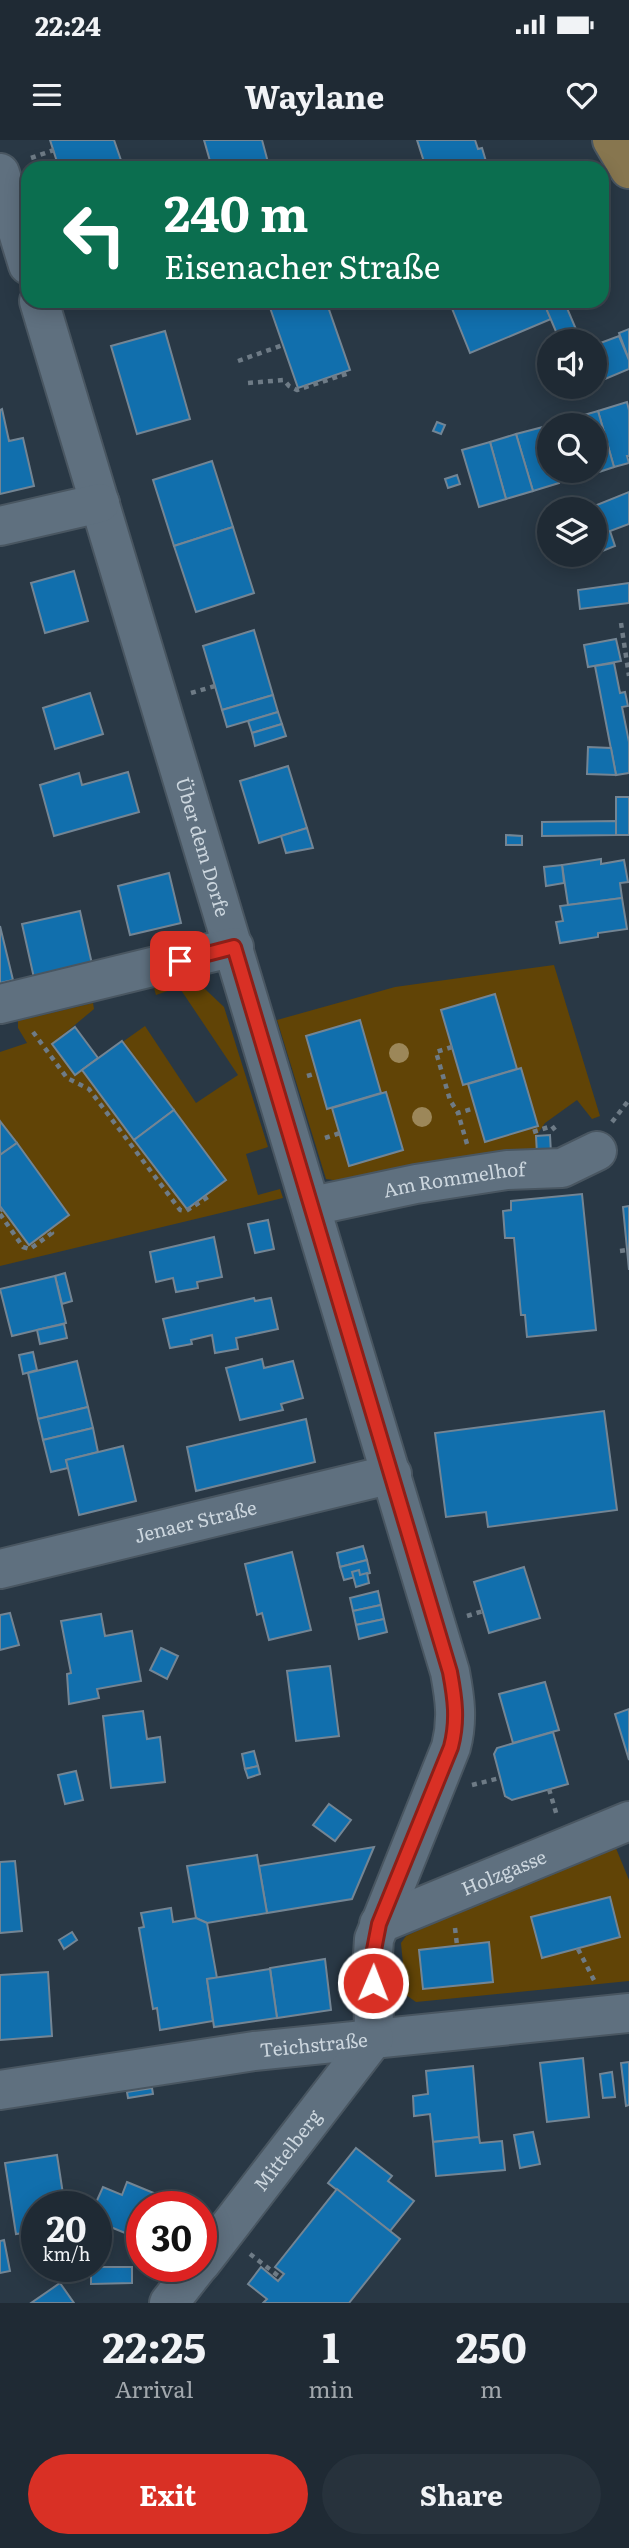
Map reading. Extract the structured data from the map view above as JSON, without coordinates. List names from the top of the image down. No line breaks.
{"streets":{"street":["Über dem Dorfe","Am Rommelhof","Jenaer Straße","Holzgasse","Teichstraße","Mittelberg"]},"crossings":[["Über dem Dorfe","Am Rommelhof"],["Über dem Dorfe","Jenaer Straße"],["Über dem Dorfe","Holzgasse"],["Über dem Dorfe","Teichstraße"],["Über dem Dorfe","Mittelberg"],["Teichstraße","Mittelberg"]],"page":{"status":"22:24","header":"Waylane","turn":["240 m","Eisenacher Straße"],"speed":"20 km/h","limit":"30","eta":["22:25","Arrival","1","min","250","m"],"buttons":["Exit","Share"]}}
